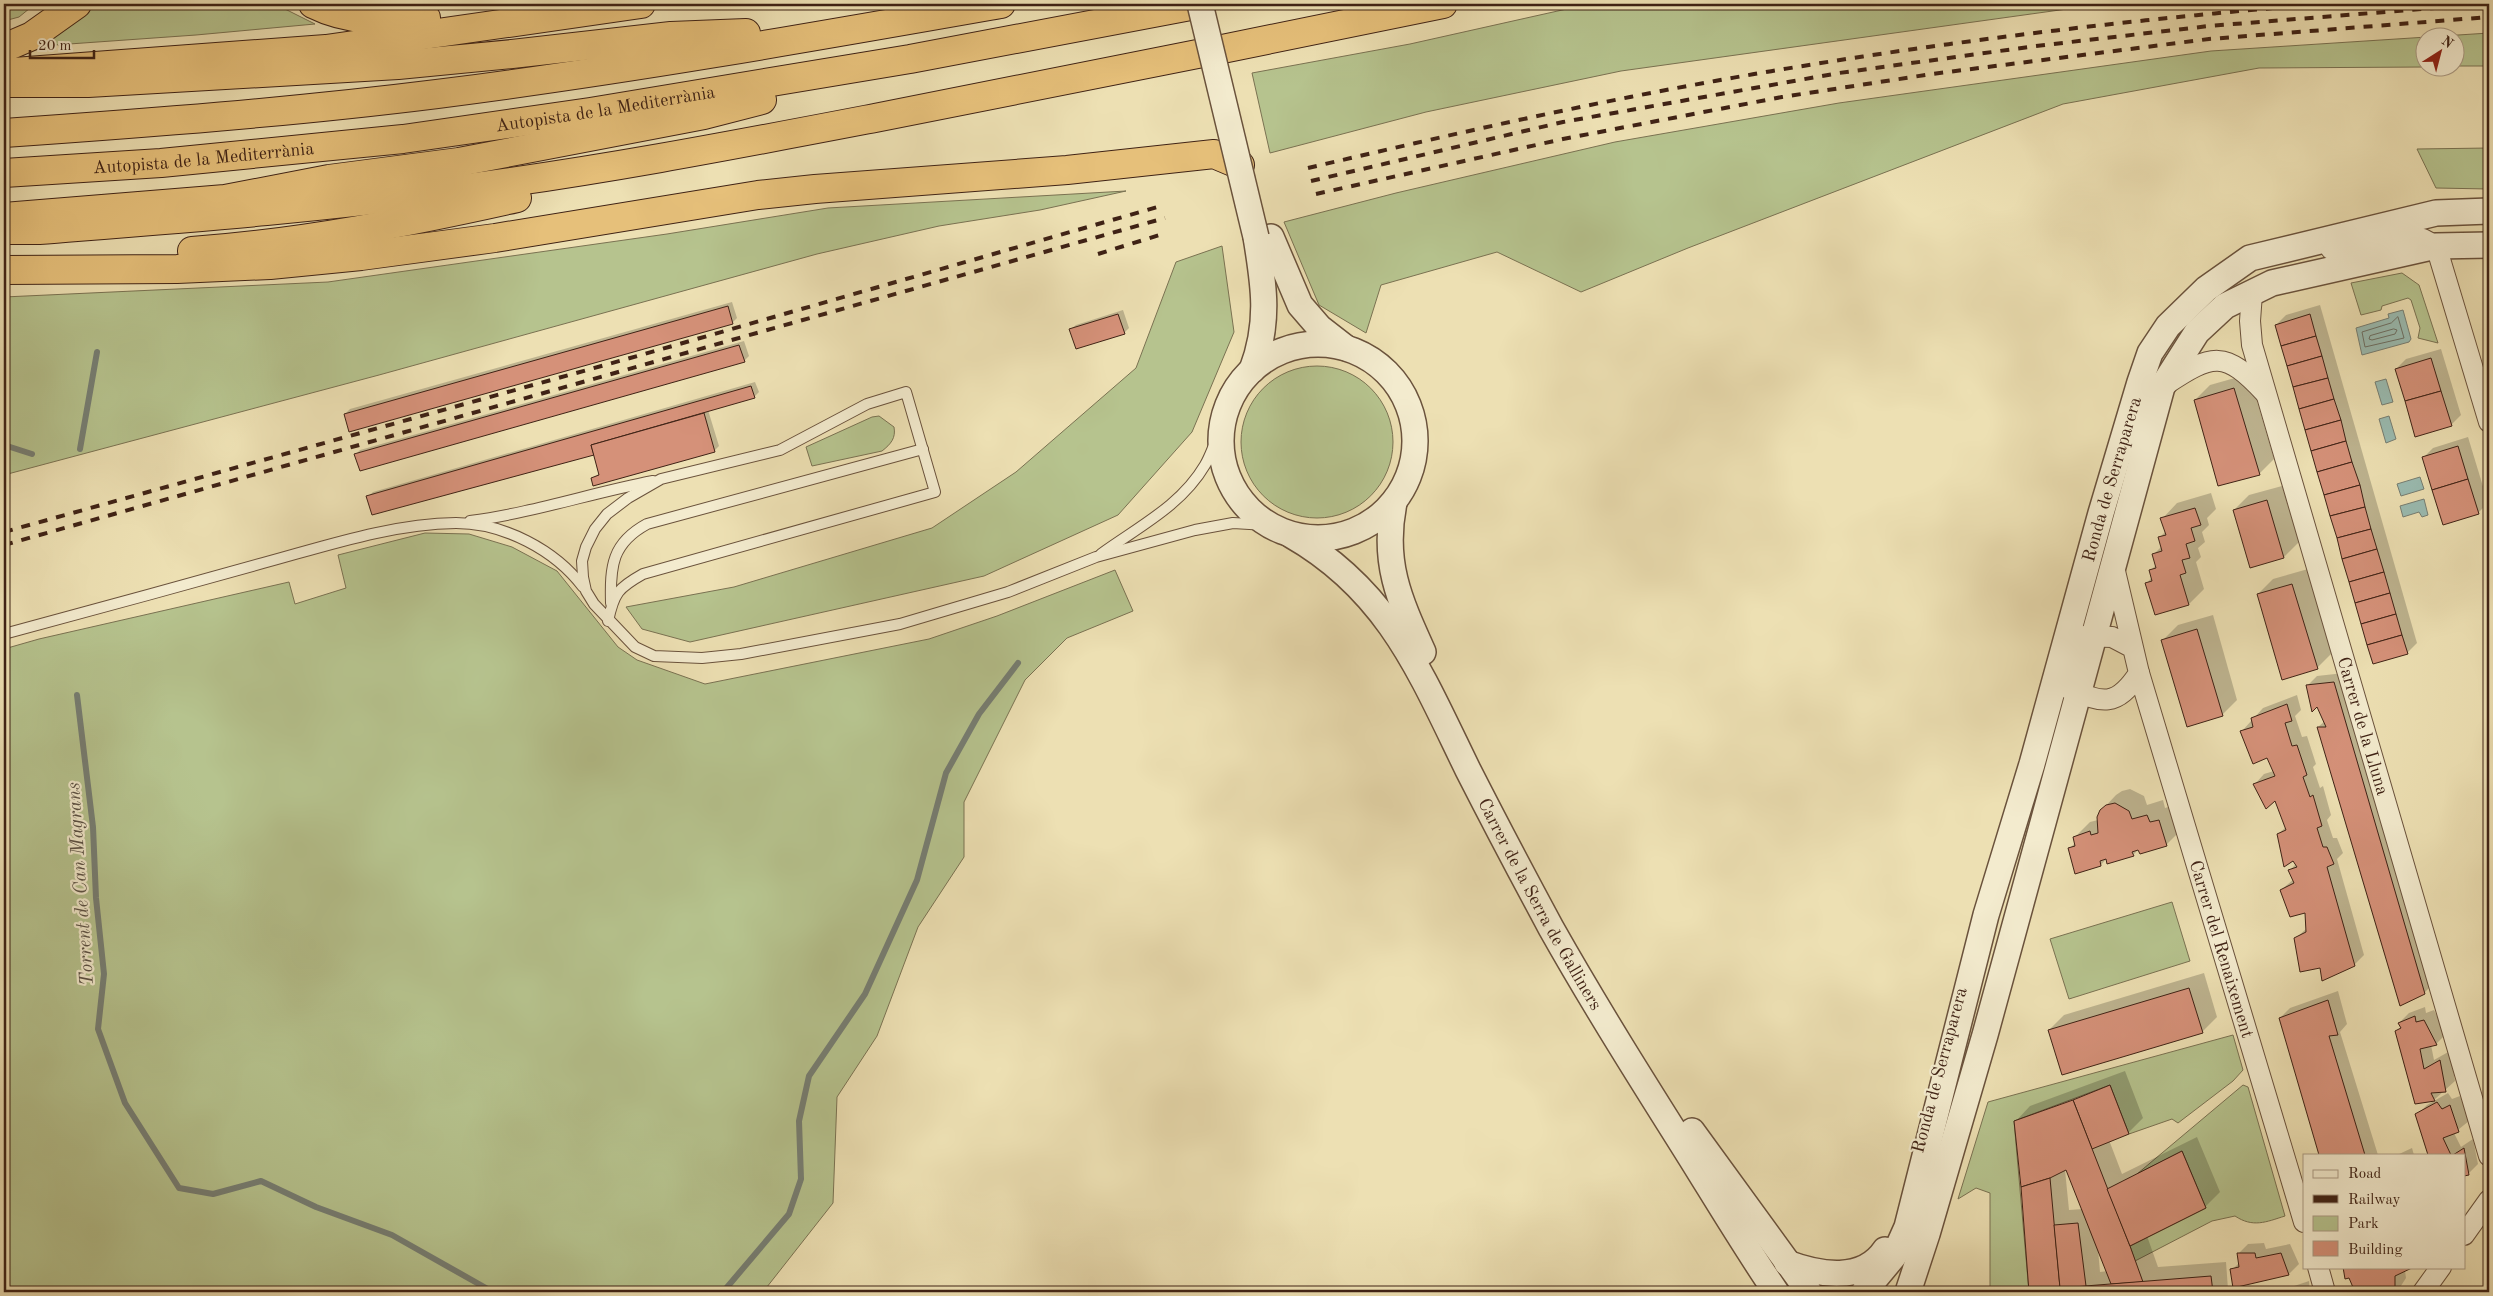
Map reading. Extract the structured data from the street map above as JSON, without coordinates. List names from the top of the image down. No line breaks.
{"streets":{"highway":["Autopista de la Mediterrània"],"street":["Ronda de Serraparera","Carrer de la Lluna","Carrer de la Serra de Galliners","Carrer del Renaixement"]},"crossings":[["Ronda de Serraparera","Carrer de la Lluna"],["Ronda de Serraparera","Carrer de la Serra de Galliners"],["Ronda de Serraparera","Carrer del Renaixement"]],"water":["Torrent de Can Magrans"],"legend":["Road","Railway","Park","Building"],"scale_bar":"20 m","north":"top right"}
